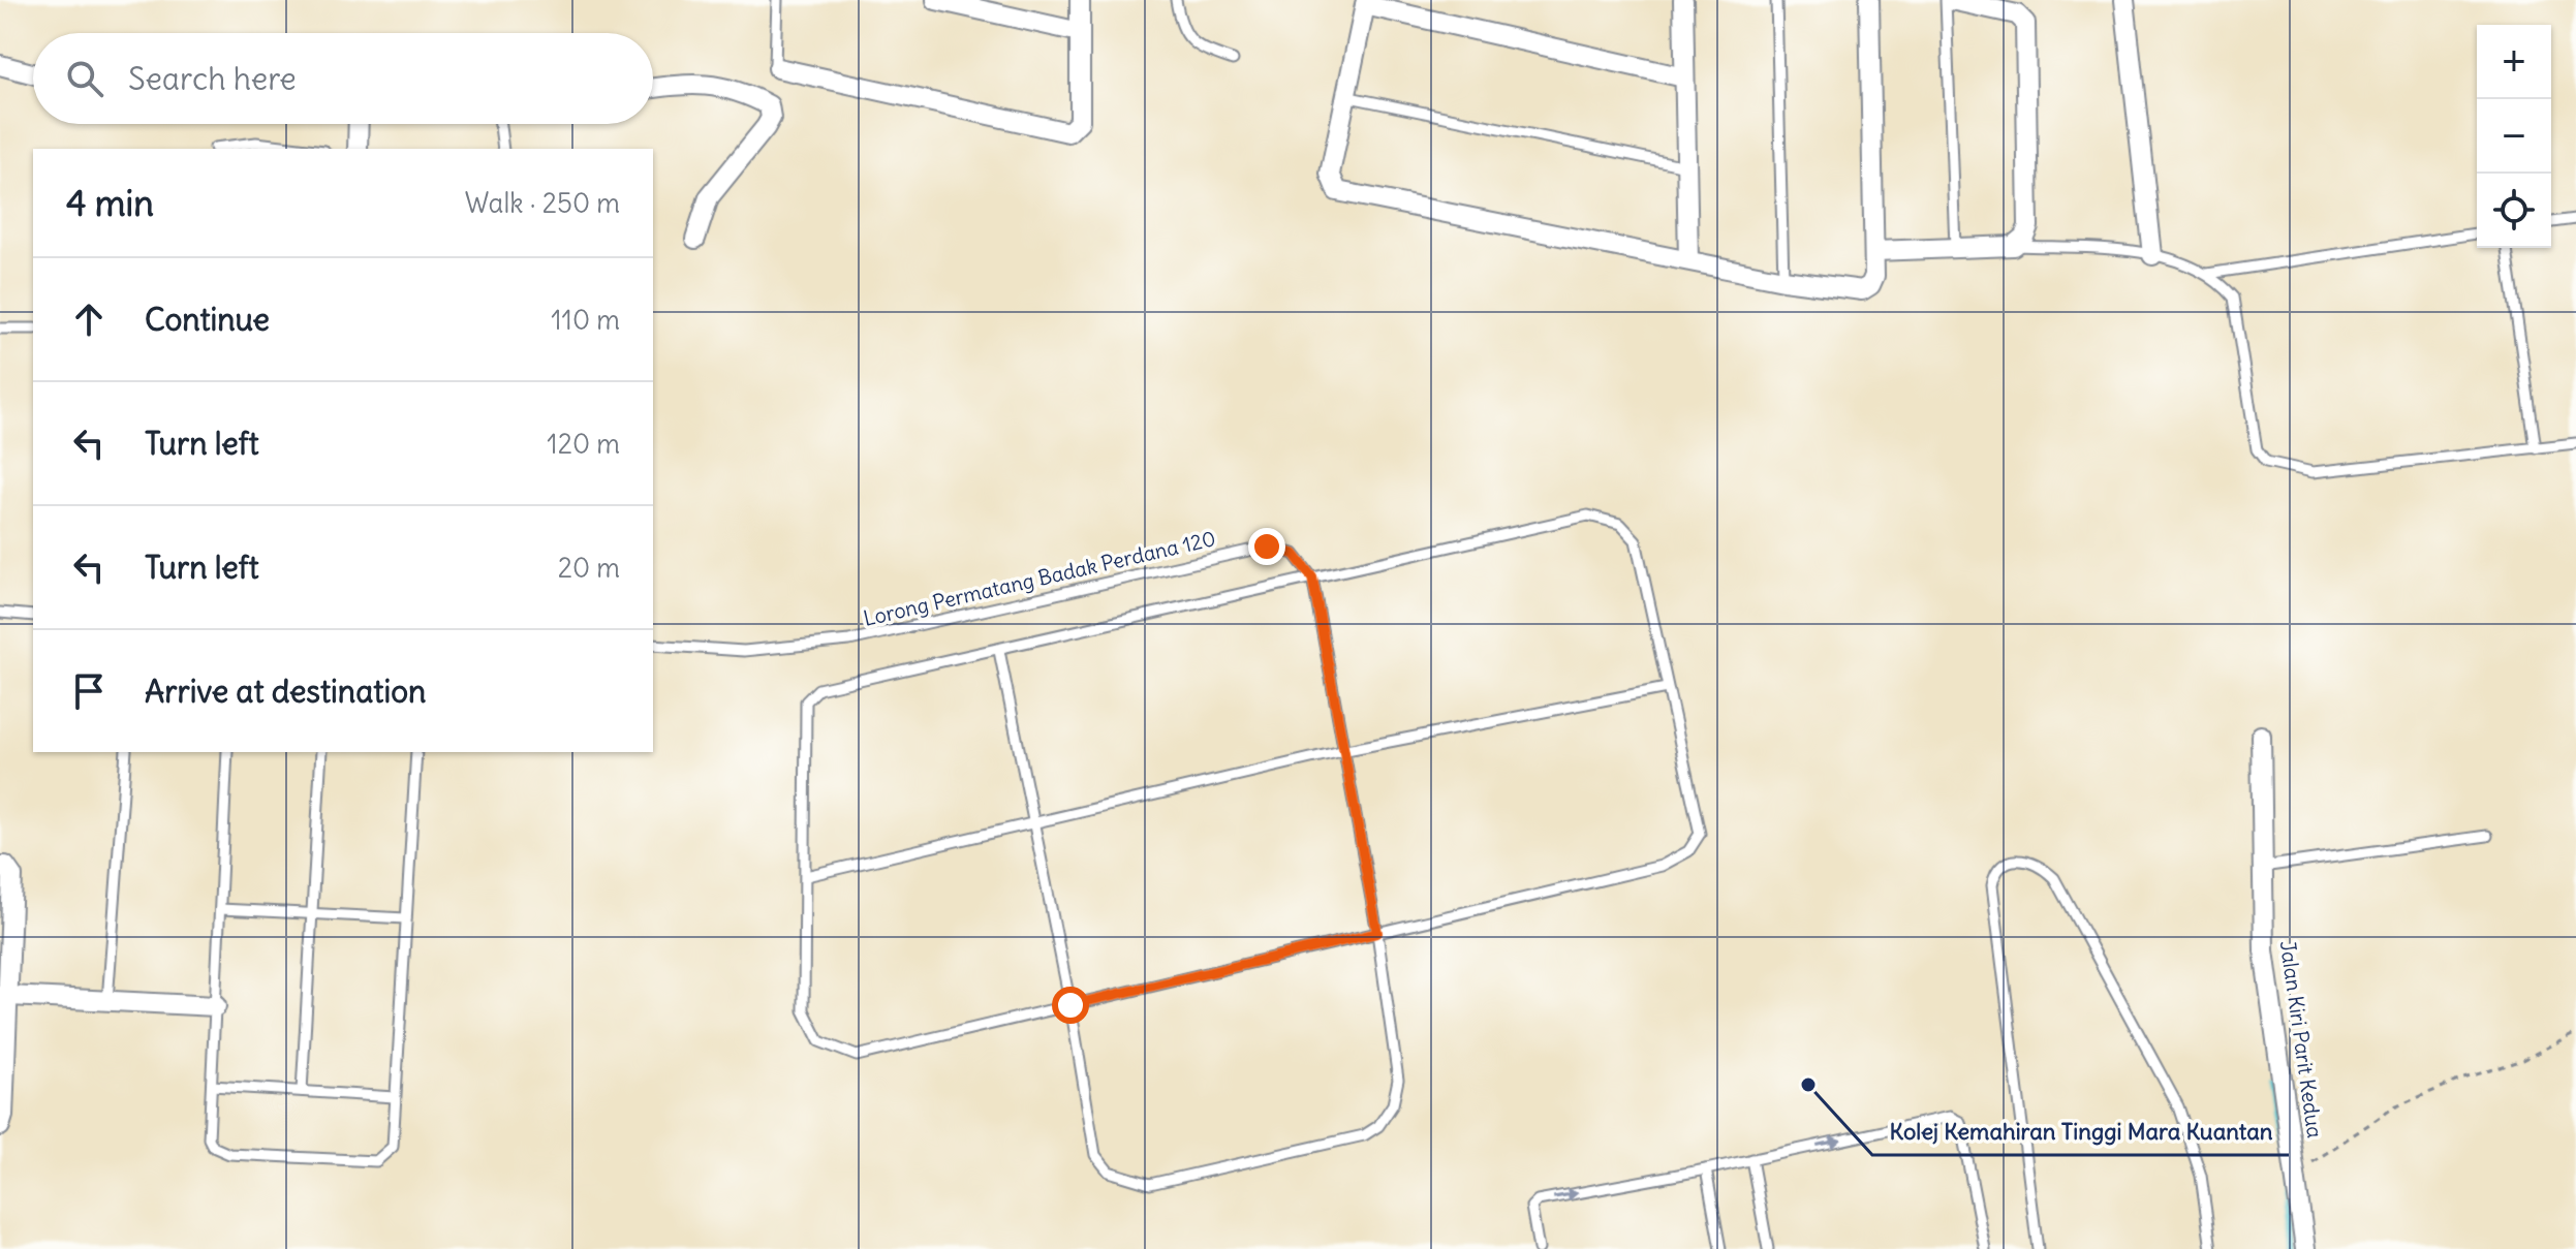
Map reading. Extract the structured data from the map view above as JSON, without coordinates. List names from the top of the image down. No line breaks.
{"streets":{"street":["Jalan Kiri Parit Kedua"],"lane":["Lorong Permatang Badak Perdana 120"]},"places":["Kolej Kemahiran Tinggi Mara Kuantan"],"page":{"map_buttons":["+","−"],"search":"Search here","heading":["4 min","Walk · 250 m"],"list":[["Continue","110 m"],["Turn left","120 m"],["Turn left","20 m"],"Arrive at destination"]}}
